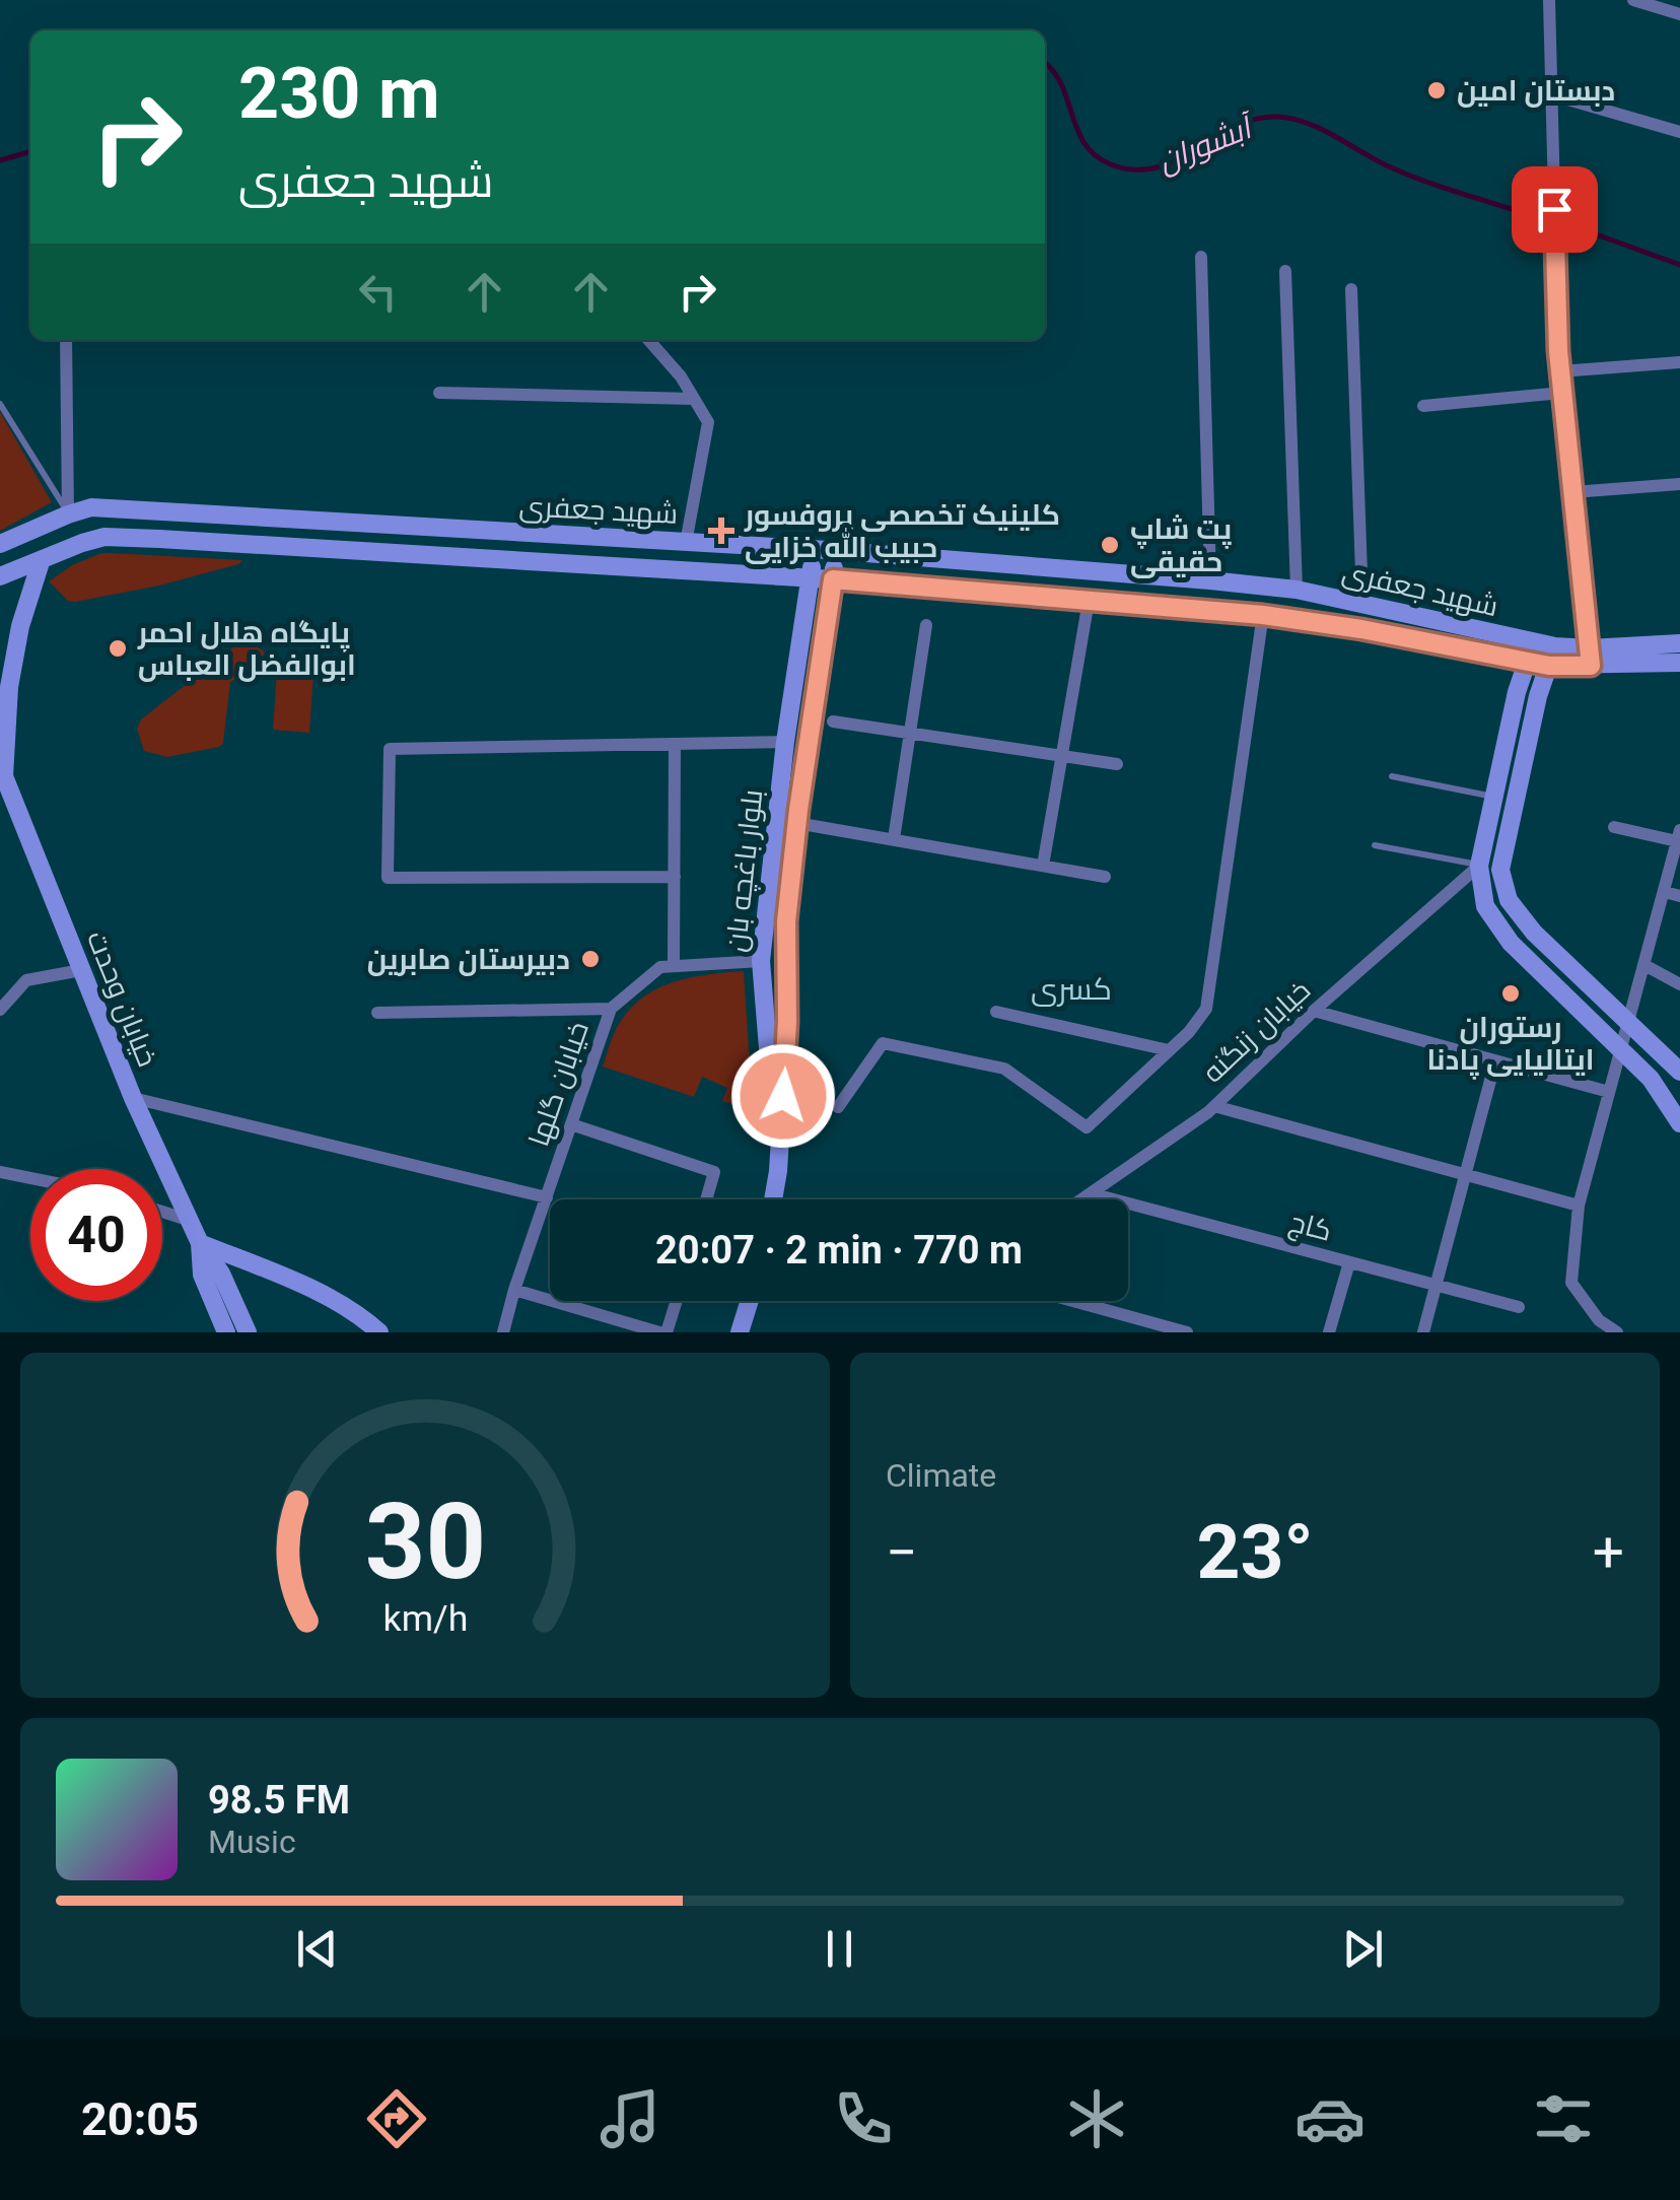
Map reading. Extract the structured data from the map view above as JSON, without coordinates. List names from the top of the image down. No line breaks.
{"streets":{"main road":["شهید جعفری","بلوار باغچه بان","خیابان وحدت"],"street":["خیابان زنگنه","خیابان گلها","کاج"]},"crossings":[["شهید جعفری","بلوار باغچه بان"],["بلوار باغچه بان","خیابان گلها"],["خیابان زنگنه","کاج"]],"districts":["کسری"],"water":["آبشوران"],"places":{"other":["دبستان امین","پت شاپ حقیقی","پایگاه هلال احمر ابوالفضل العباس","دبیرستان صابرین","رستوران ایتالیایی پادنا"],"health":["کلینیک تخصصی پروفسور حبیب الله خزایی"]},"page":{"turn":["230 m","شهید جعفری"],"limit":"40","trip":"20:07 · 2 min · 770 m","tile":"Climate","heat":["−","23°","+"],"song":["98.5 FM","Music"],"tabs":"20:05","gauge":["30","km/h"]}}
